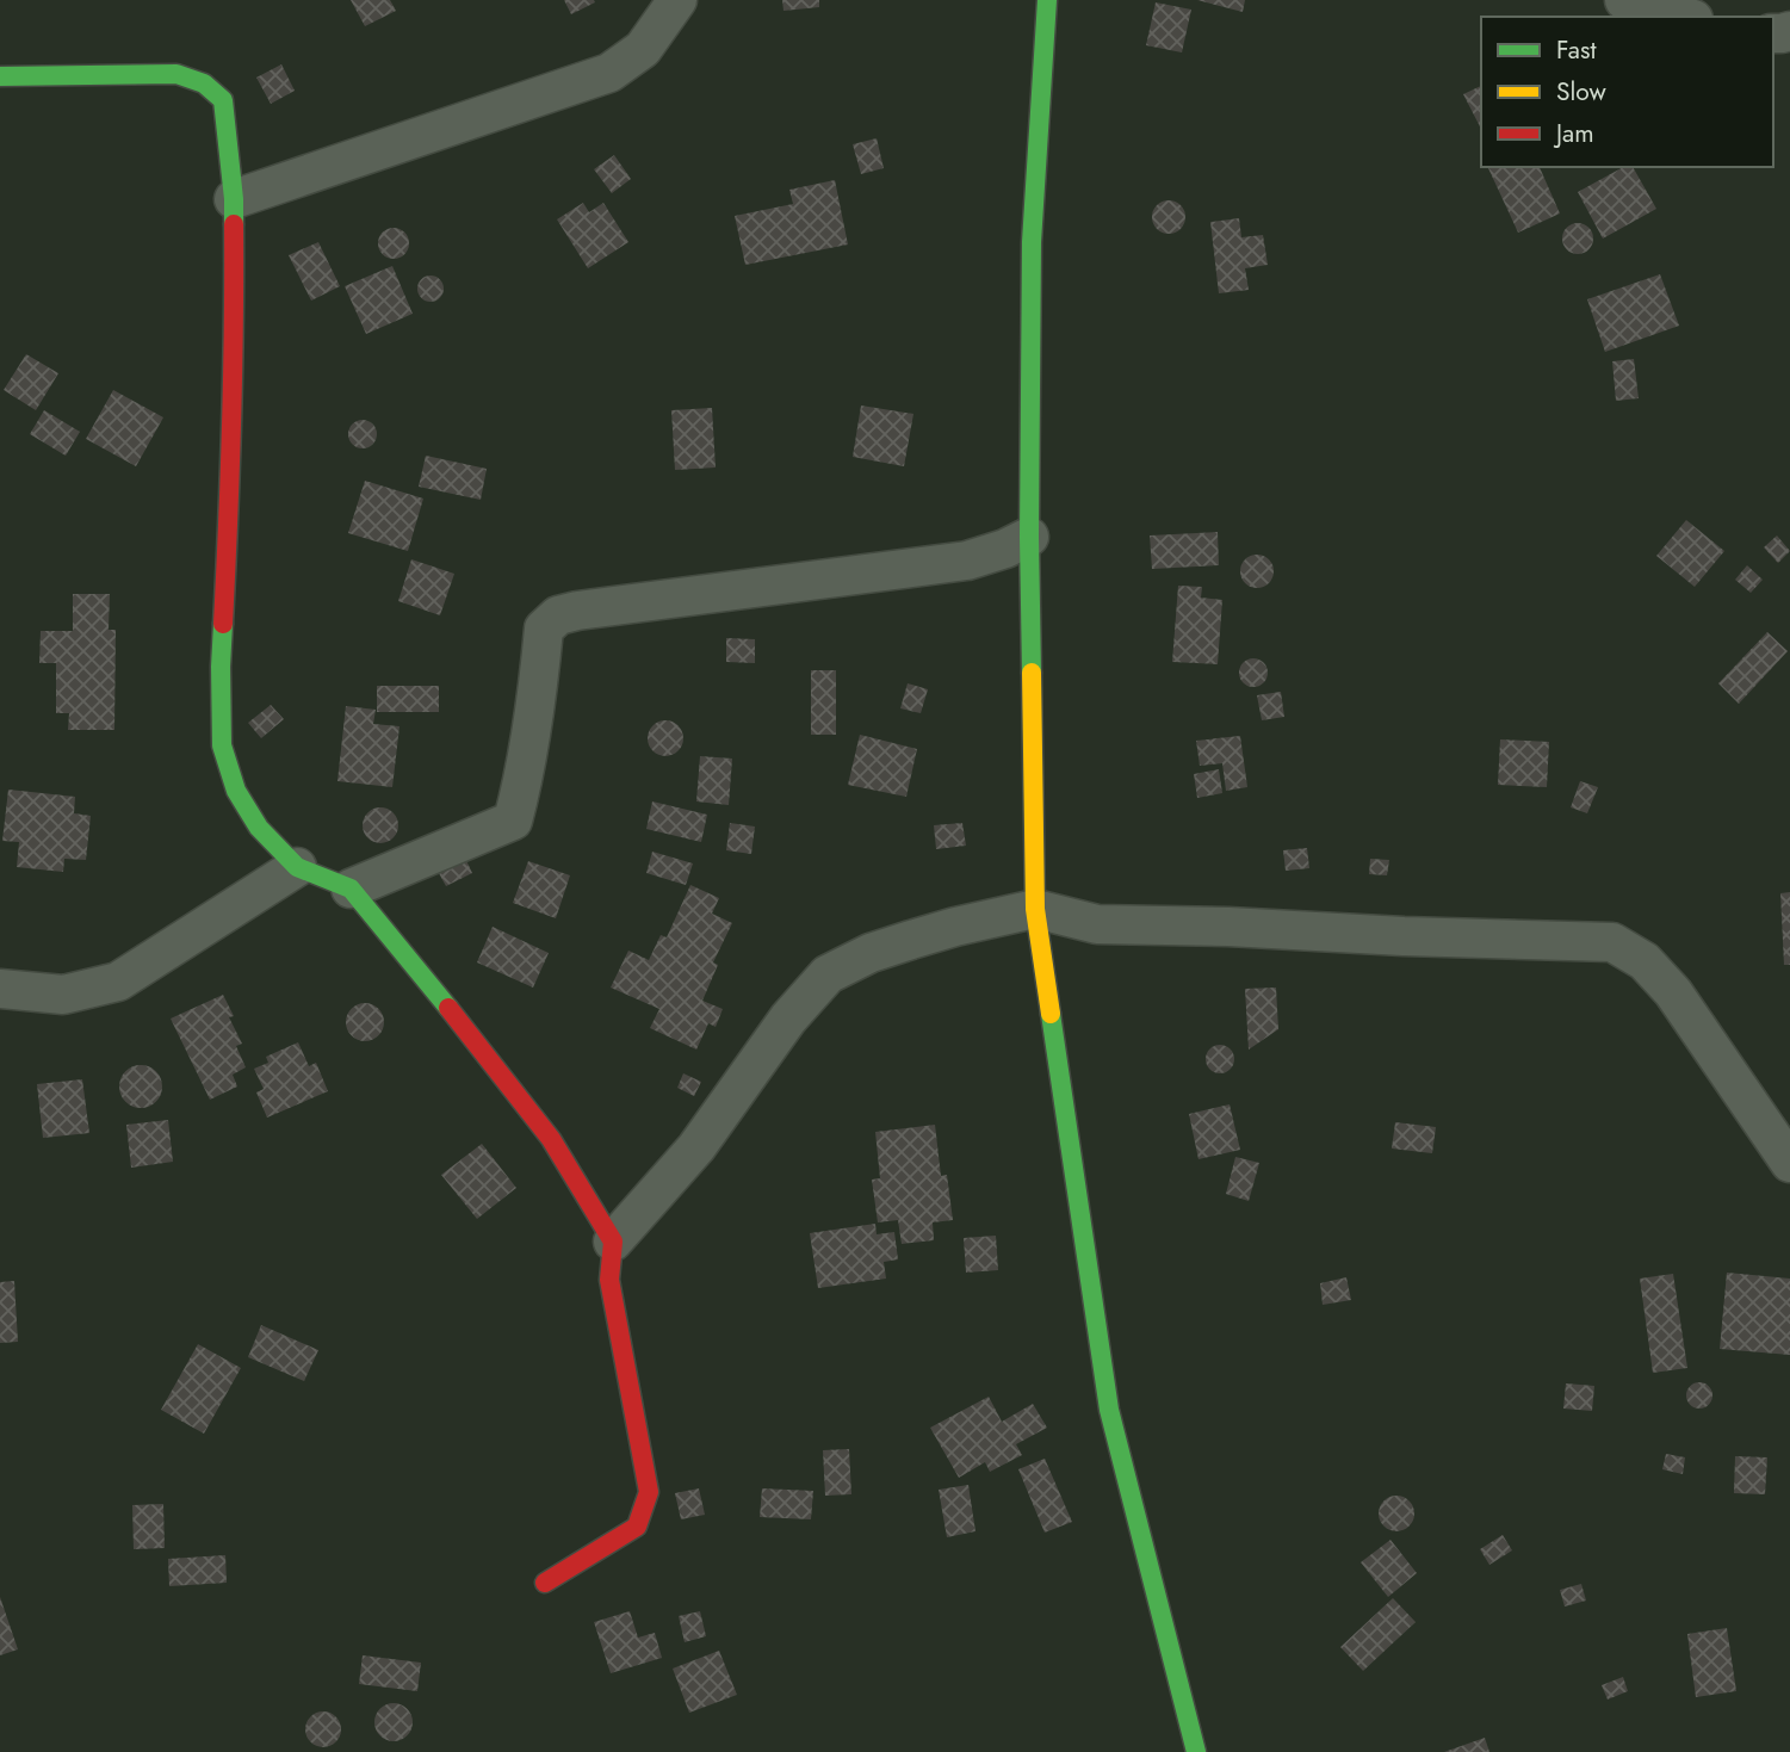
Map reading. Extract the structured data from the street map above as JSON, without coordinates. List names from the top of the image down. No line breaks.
{"legend":["Fast","Slow","Jam"]}
